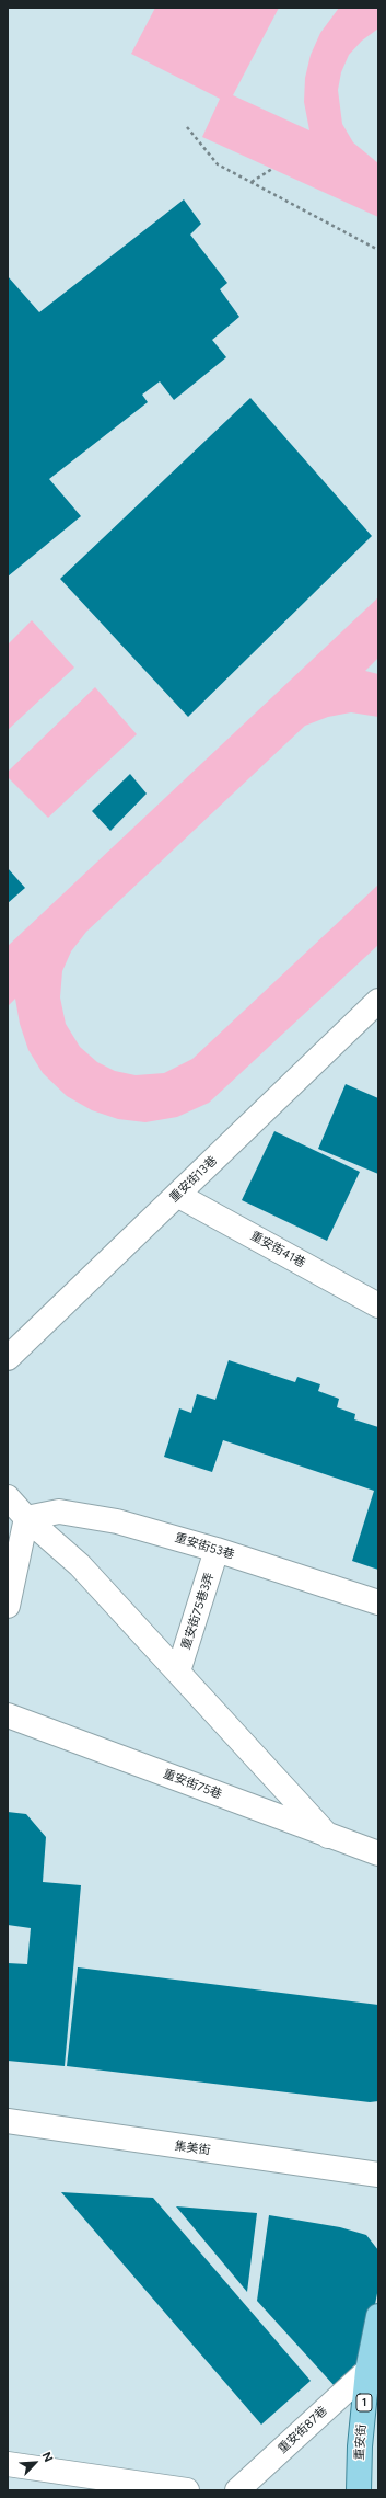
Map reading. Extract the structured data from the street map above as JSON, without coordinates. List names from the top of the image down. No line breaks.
{"streets":{"main road":["1","重安街"],"street":["重安街13巷","重安街41巷","重安街53巷","重安街75巷3弄","重安街75巷","集美街","重安街87巷"]},"crossings":[["重安街13巷","重安街41巷"],["重安街53巷","重安街75巷3弄"],["重安街87巷","重安街"]],"north":"top right"}
